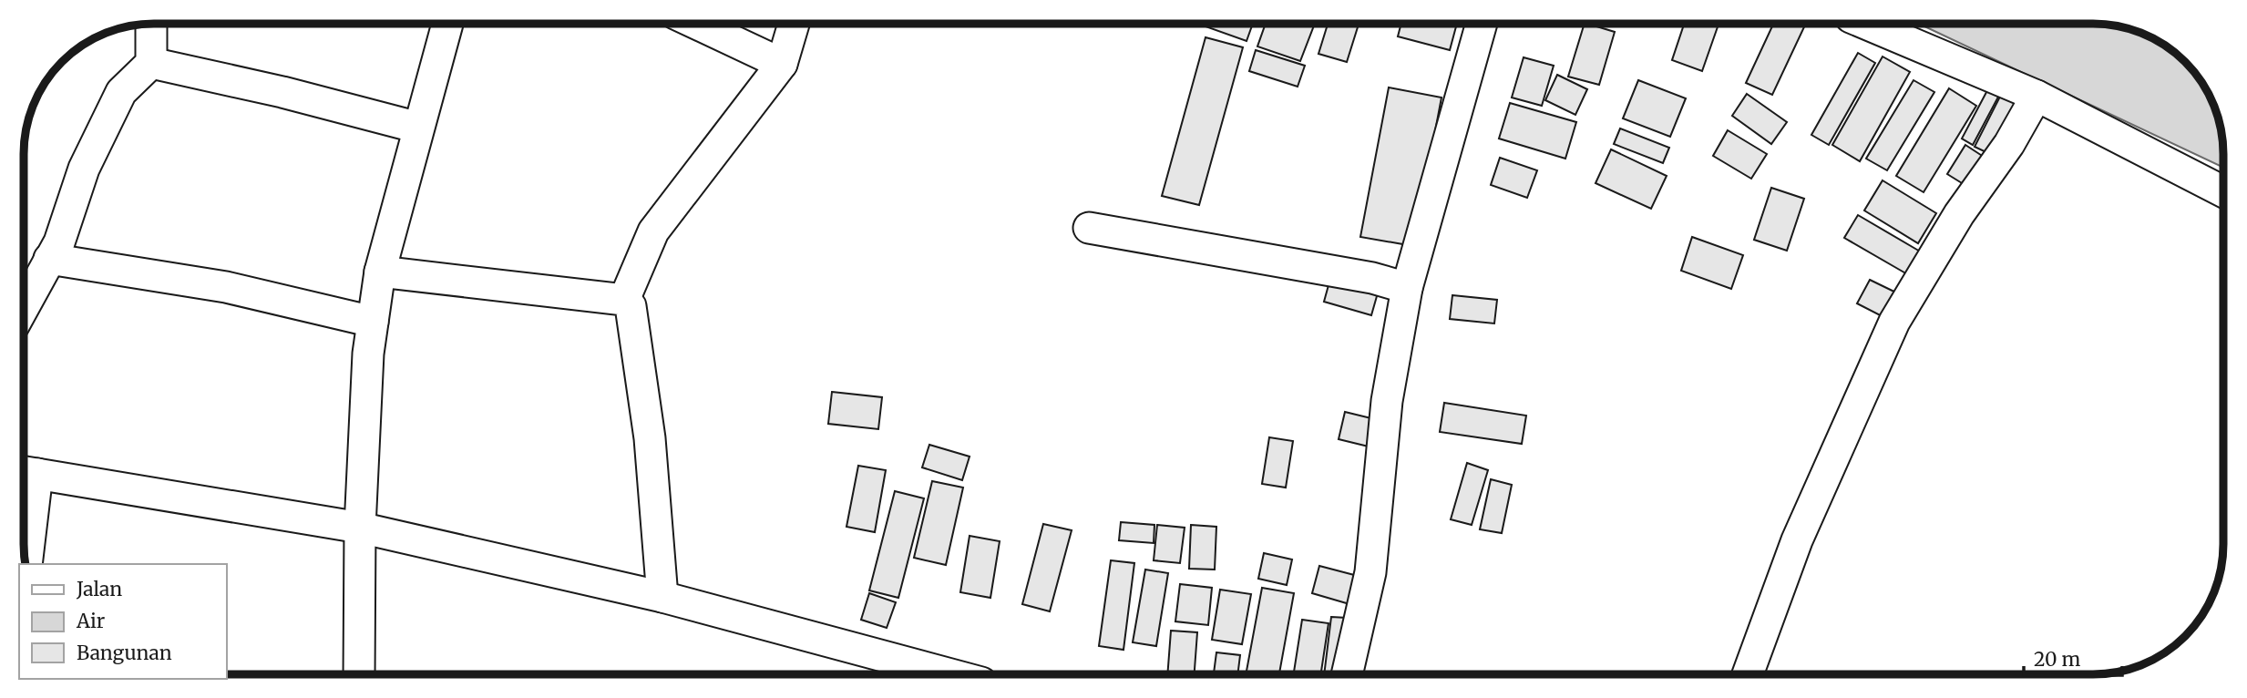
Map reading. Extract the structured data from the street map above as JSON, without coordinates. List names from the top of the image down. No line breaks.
{"legend":["Jalan","Air","Bangunan"],"scale_bar":"20 m"}
